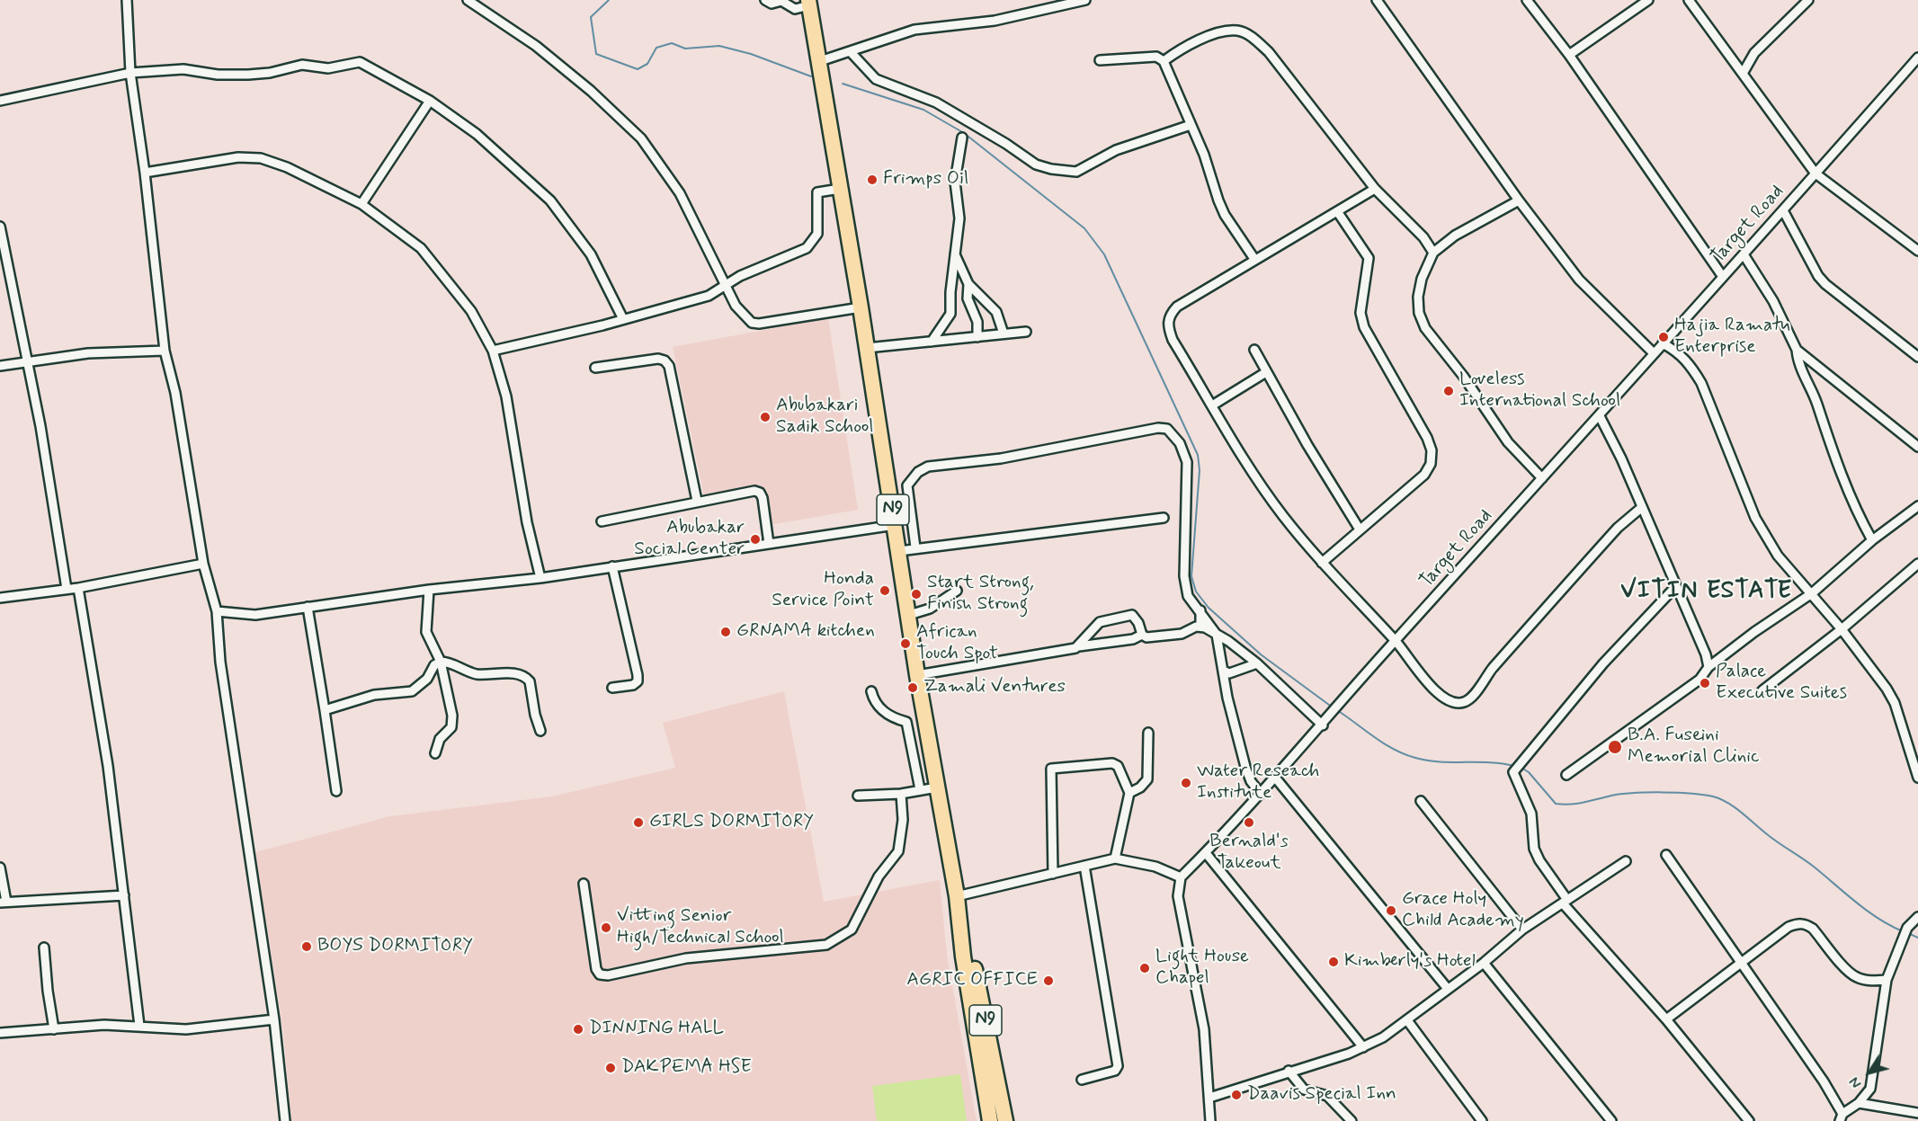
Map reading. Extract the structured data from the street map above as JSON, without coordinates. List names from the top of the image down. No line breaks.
{"streets":{"highway":["N9"],"street":["Target Road"]},"districts":["VITIN ESTATE"],"places":["Frimps Oil","Hajia Ramatu Enterprise","Loveless International School","Abubakari Sadik School","Abubakar Social Center","Honda Service Point","Start Strong, Finish Strong","GRNAMA kitchen","African Touch Spot","Palace Executive Suites","Zamali Ventures","B.A. Fuseini Memorial Clinic","Water Reseach Institute","GIRLS DORMITORY","Bernald's Takeout","Grace Holy Child Academy","Vitting Senior High/Technical School","BOYS DORMITORY","Kimberly's Hotel","Light House Chapel","AGRIC OFFICE","DINNING HALL","DAKPEMA HSE","Daavis Special Inn"],"north":"bottom left"}
